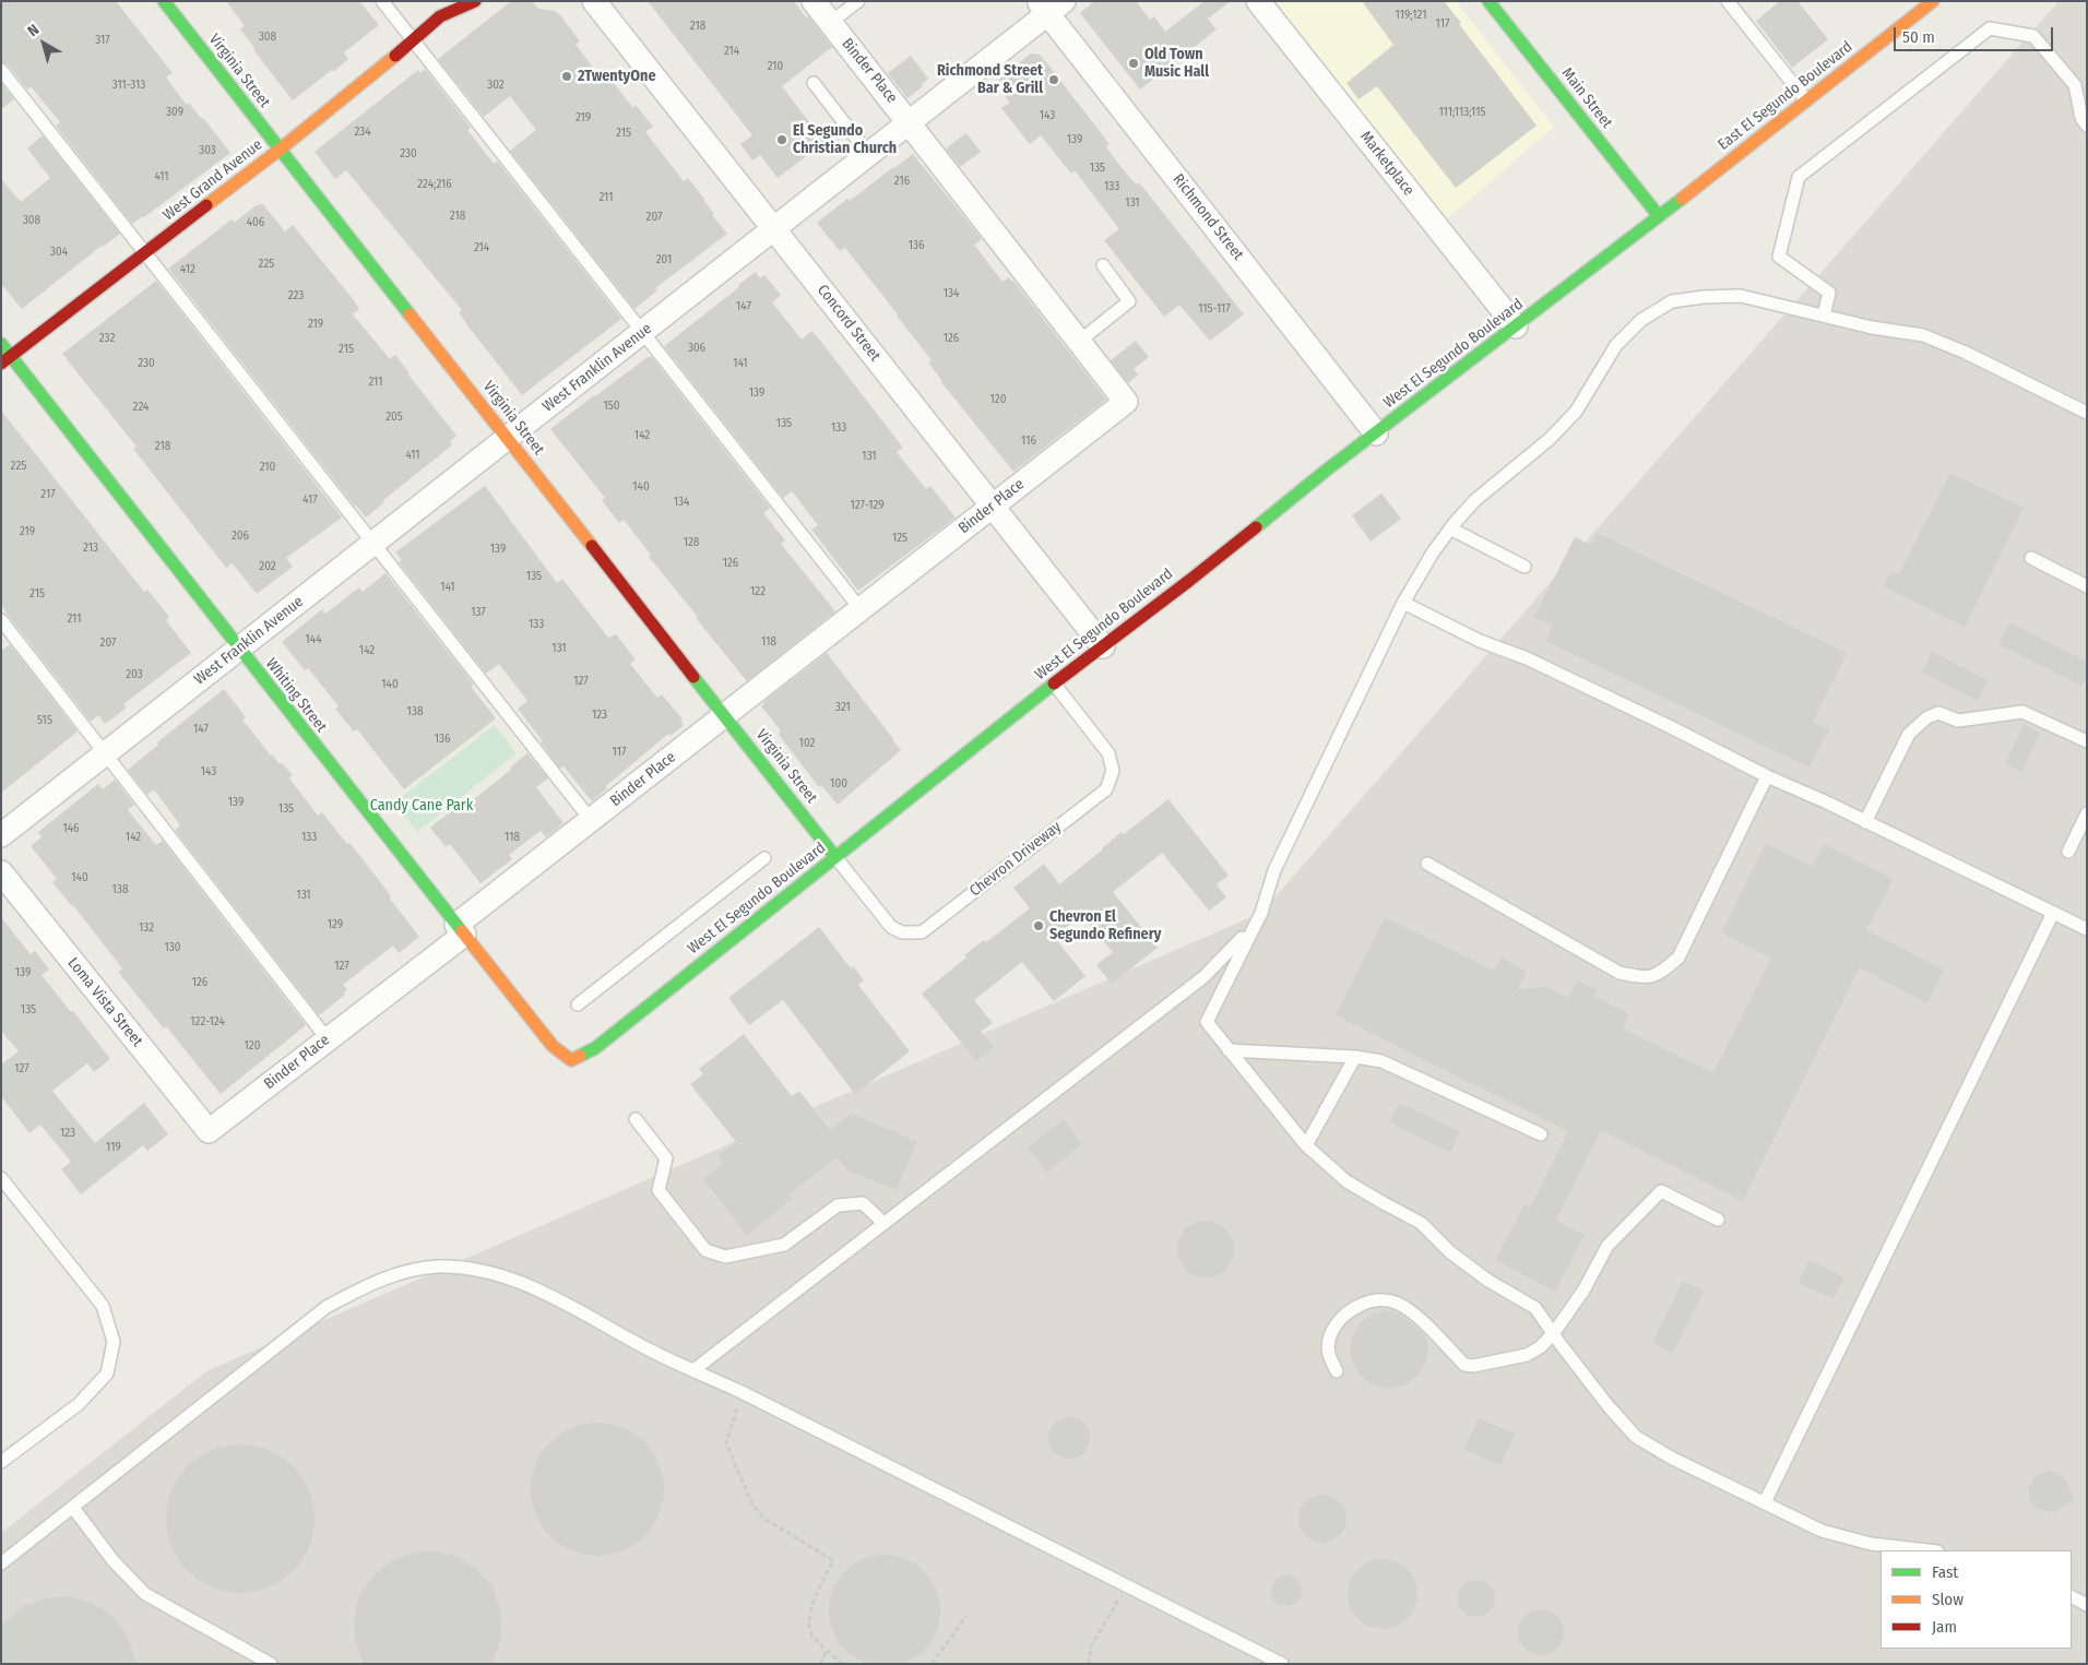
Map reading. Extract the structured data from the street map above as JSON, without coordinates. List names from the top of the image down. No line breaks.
{"streets":{"street":["Virginia Street","Binder Place","East El Segundo Boulevard","Main Street","Marketplace","West Grand Avenue","Richmond Street","Concord Street","West El Segundo Boulevard","West Franklin Avenue","Whiting Street","Loma Vista Street"],"lane":["Chevron Driveway"]},"crossings":[["Virginia Street","Binder Place"],["Virginia Street","West Grand Avenue"],["Virginia Street","West El Segundo Boulevard"],["Virginia Street","West Franklin Avenue"],["Virginia Street","Chevron Driveway"],["Binder Place","Concord Street"],["Binder Place","West Franklin Avenue"],["Binder Place","Whiting Street"],["Binder Place","Loma Vista Street"],["East El Segundo Boulevard","Main Street"],["East El Segundo Boulevard","West El Segundo Boulevard"],["Main Street","West El Segundo Boulevard"],["Marketplace","West El Segundo Boulevard"],["West Grand Avenue","Whiting Street"],["Richmond Street","West El Segundo Boulevard"],["Richmond Street","West Franklin Avenue"],["Concord Street","West El Segundo Boulevard"],["Concord Street","West Franklin Avenue"],["West El Segundo Boulevard","Whiting Street"],["West El Segundo Boulevard","Chevron Driveway"],["West Franklin Avenue","Whiting Street"]],"parks":["Candy Cane Park"],"places":["Old Town Music Hall","2TwentyOne","Richmond Street Bar & Grill","El Segundo Christian Church","Chevron El Segundo Refinery"],"house_numbers":["119;121","117","218","308","317","214","210","311-313","302","309","111;113;115","143","219","234","215","139","303","230","135","411","216","224;216","133","211","131","218","207","308","406","136","214","304","201","225","412","134","223","147","115-117","219","232","126","306","215","230","141","211","139","120","150","224","205","135","133","142","116","218","411","131","225","210","140","217","417","134","127-129","219","206","125","128","213","139","126","202","135","141","122","215","137","211","133","144","118","207","131","142","203","127","140","321","138","123","515","147","136","102","117","143","100","139","135","146","142","133","118","140","138","131","129","132","130","127","139","126","135","122-124","120","127","123","119"],"legend":["Fast","Slow","Jam"],"scale_bar":"50 m","north":"top left"}
